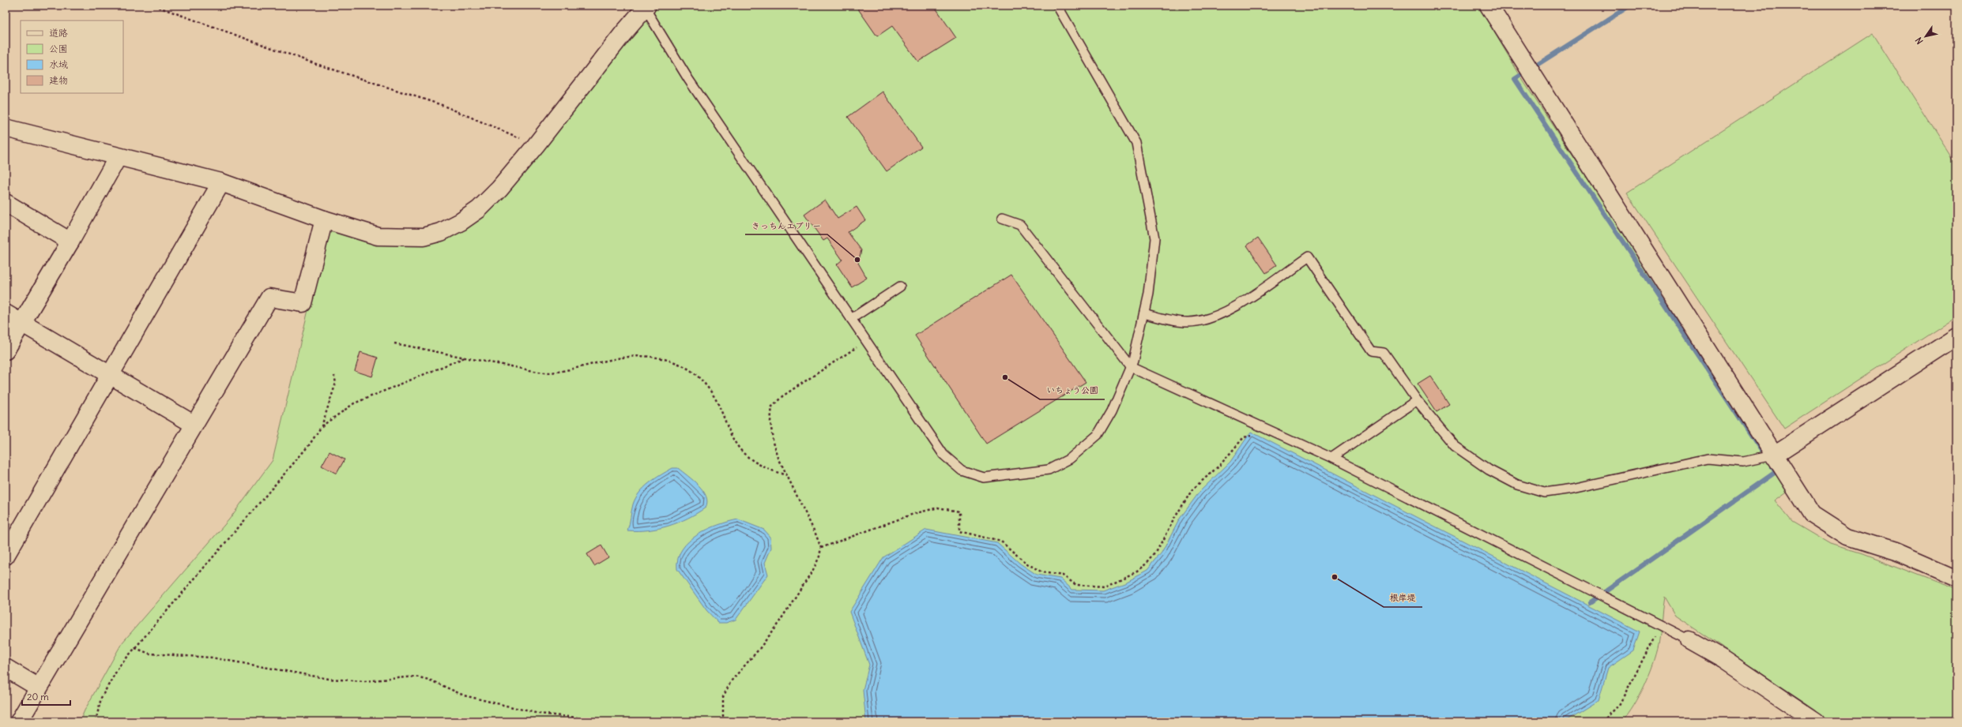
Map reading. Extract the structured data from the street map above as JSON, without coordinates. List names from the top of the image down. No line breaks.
{"places":["きっちんエブリー","いちょう公園","根岸堤"],"legend":["道路","公園","水域","建物"],"scale_bar":"20 m","north":"bottom left"}
